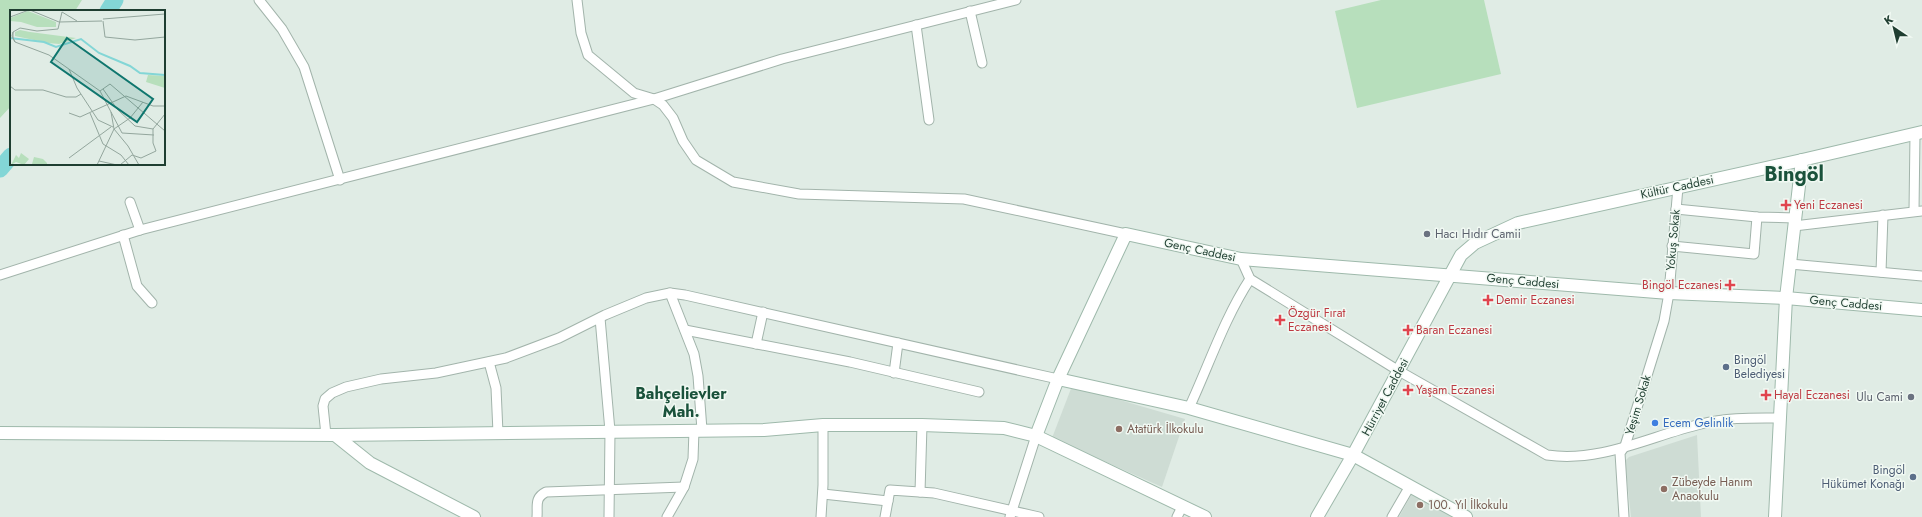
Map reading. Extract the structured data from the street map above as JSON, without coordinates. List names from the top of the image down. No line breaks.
{"streets":{"street":["Kültür Caddesi","Yokuş Sokak","Genç Caddesi","Hürriyet Caddesi","Yeşim Sokak"]},"crossings":[["Kültür Caddesi","Yokuş Sokak"],["Kültür Caddesi","Genç Caddesi"],["Kültür Caddesi","Hürriyet Caddesi"],["Yokuş Sokak","Genç Caddesi"],["Yokuş Sokak","Yeşim Sokak"],["Genç Caddesi","Hürriyet Caddesi"],["Genç Caddesi","Yeşim Sokak"]],"districts":["Bingöl","Bahçelievler Mah."],"places":{"health":["Yeni Eczanesi","Bingöl Eczanesi","Demir Eczanesi","Özgür Fırat Eczanesi","Baran Eczanesi","Yaşam Eczanesi","Hayal Eczanesi"],"other":["Hacı Hıdır Camii","Bingöl Belediyesi","Ulu Cami","Ecem Gelinlik","Atatürk İlkokulu","Bingöl Hükümet Konağı","Zübeyde Hanım Anaokulu","100. Yıl İlkokulu"]},"north":"top left"}
